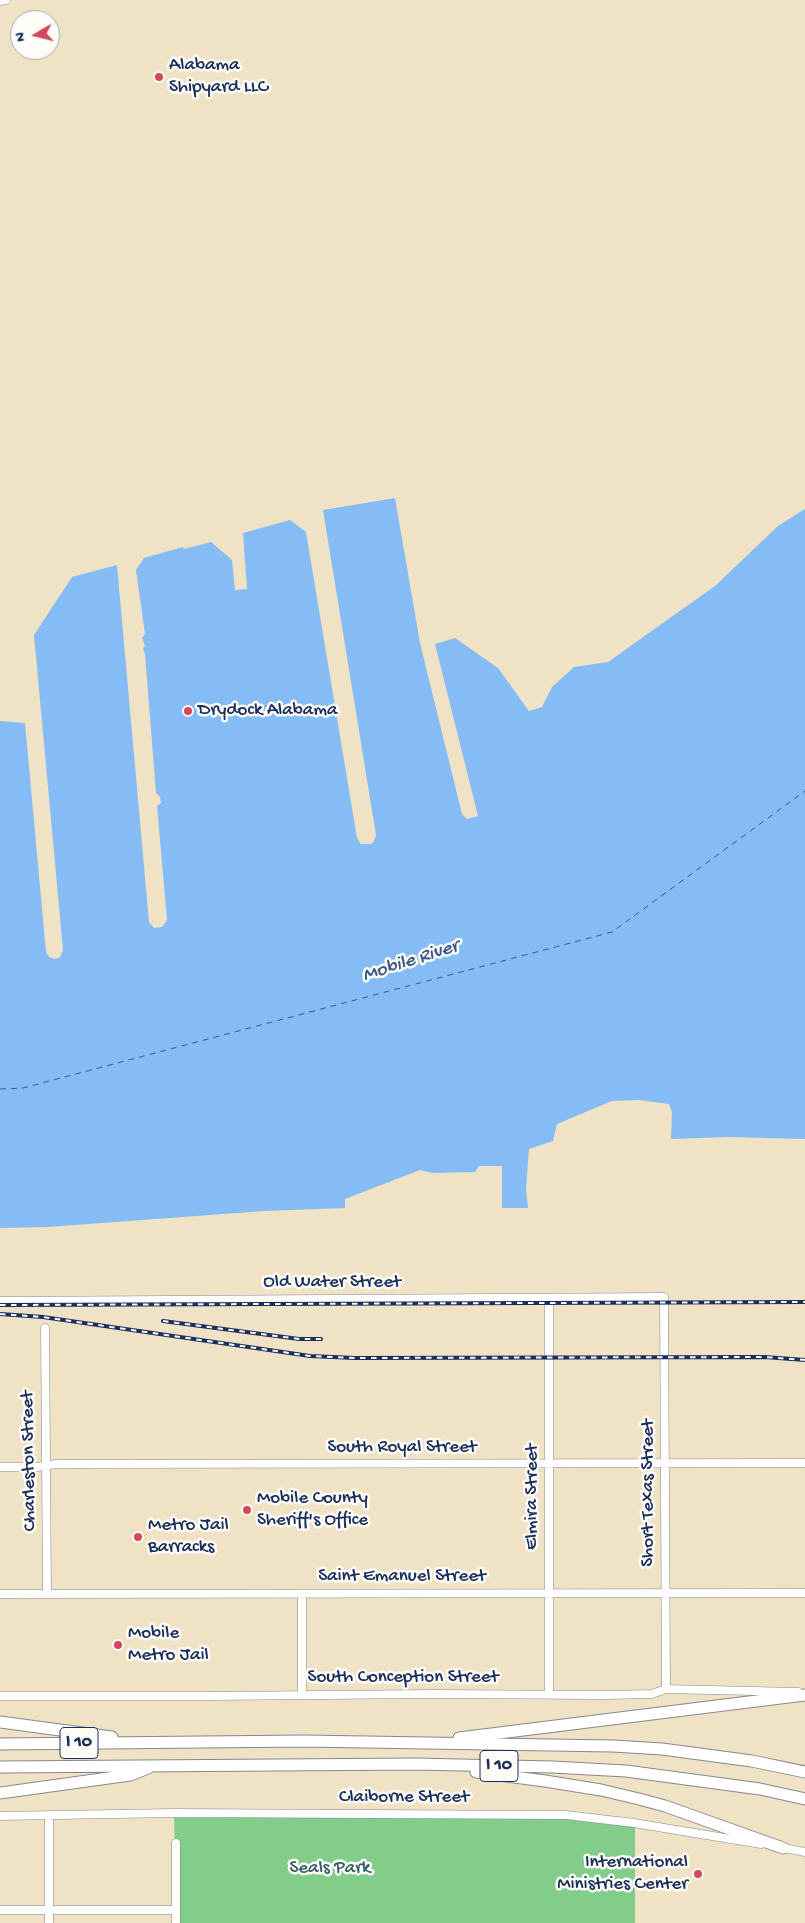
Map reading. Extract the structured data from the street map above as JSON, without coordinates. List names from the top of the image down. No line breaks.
{"streets":{"highway":["I 10"],"street":["Old Water Street","South Royal Street","Charleston Street","Short Texas Street","Elmira Street","Saint Emanuel Street","South Conception Street","Claiborne Street"]},"crossings":[["Old Water Street","Short Texas Street"],["Old Water Street","Elmira Street"],["South Royal Street","Charleston Street"],["South Royal Street","Short Texas Street"],["South Royal Street","Elmira Street"],["Charleston Street","Saint Emanuel Street"],["Short Texas Street","Saint Emanuel Street"],["Short Texas Street","South Conception Street"],["Elmira Street","Saint Emanuel Street"],["Elmira Street","South Conception Street"]],"water":["Mobile River"],"parks":["Seals Park"],"places":["Alabama Shipyard LLC","Drydock Alabama","Mobile County Sheriff's Office","Metro Jail Barracks","Mobile Metro Jail","International Ministries Center"],"north":"left"}
